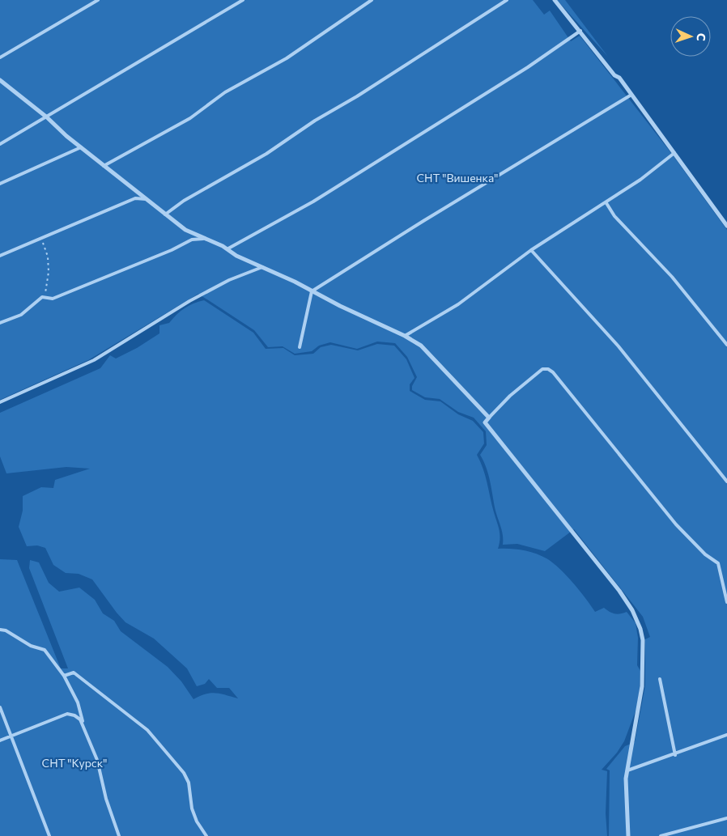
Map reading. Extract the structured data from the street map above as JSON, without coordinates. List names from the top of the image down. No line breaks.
{"parks":["СНТ \"Вишенка\"","СНТ \"Курск\""],"north":"right"}
